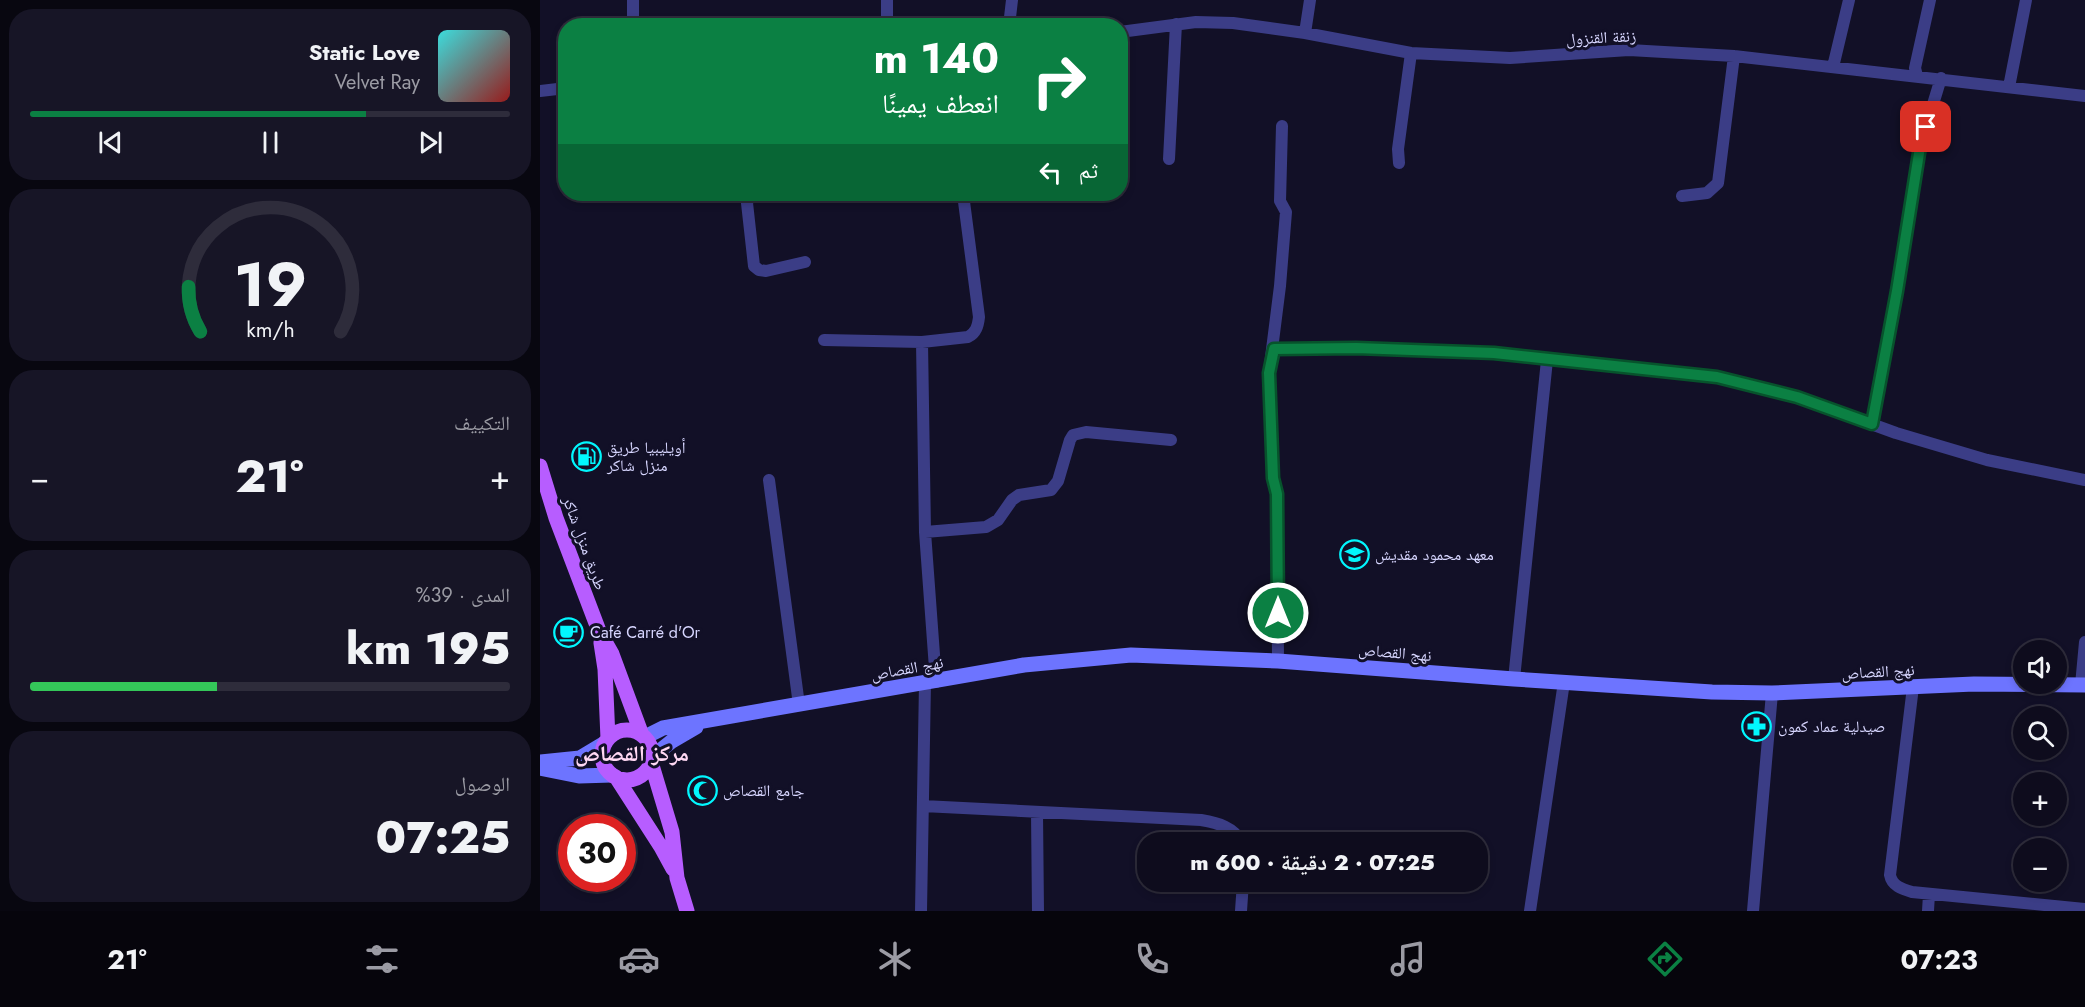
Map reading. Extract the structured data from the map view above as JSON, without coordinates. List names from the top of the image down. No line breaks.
{"streets":{"main road":["طريق منزل شاكر"],"street":["زنقة القنزول","نهج القصاص"]},"crossings":[["طريق منزل شاكر","نهج القصاص"]],"districts":["مركز القصاص"],"places":{"fuel station":["أويليبيا طريق منزل شاكر"],"school or university":["معهد محمود مقديش"],"cafe":["Café Carré d'Or"],"pharmacy":["صيدلية عماد كمون"],"mosque":["جامع القصاص"]},"page":{"turn":["140 m","انعطف يمينًا"],"song":["Static Love","Velvet Ray"],"then":"ثم","tile":["التكييف",["المدى · 39%","195 km"],["الوصول","07:25"]],"heat":["−","21°","+"],"map_buttons":["+","−"],"limit":"30","trip":"07:25 · 2 دقيقة · 600 m","tabs":["07:23","21°"],"gauge":["19","km/h"]}}
